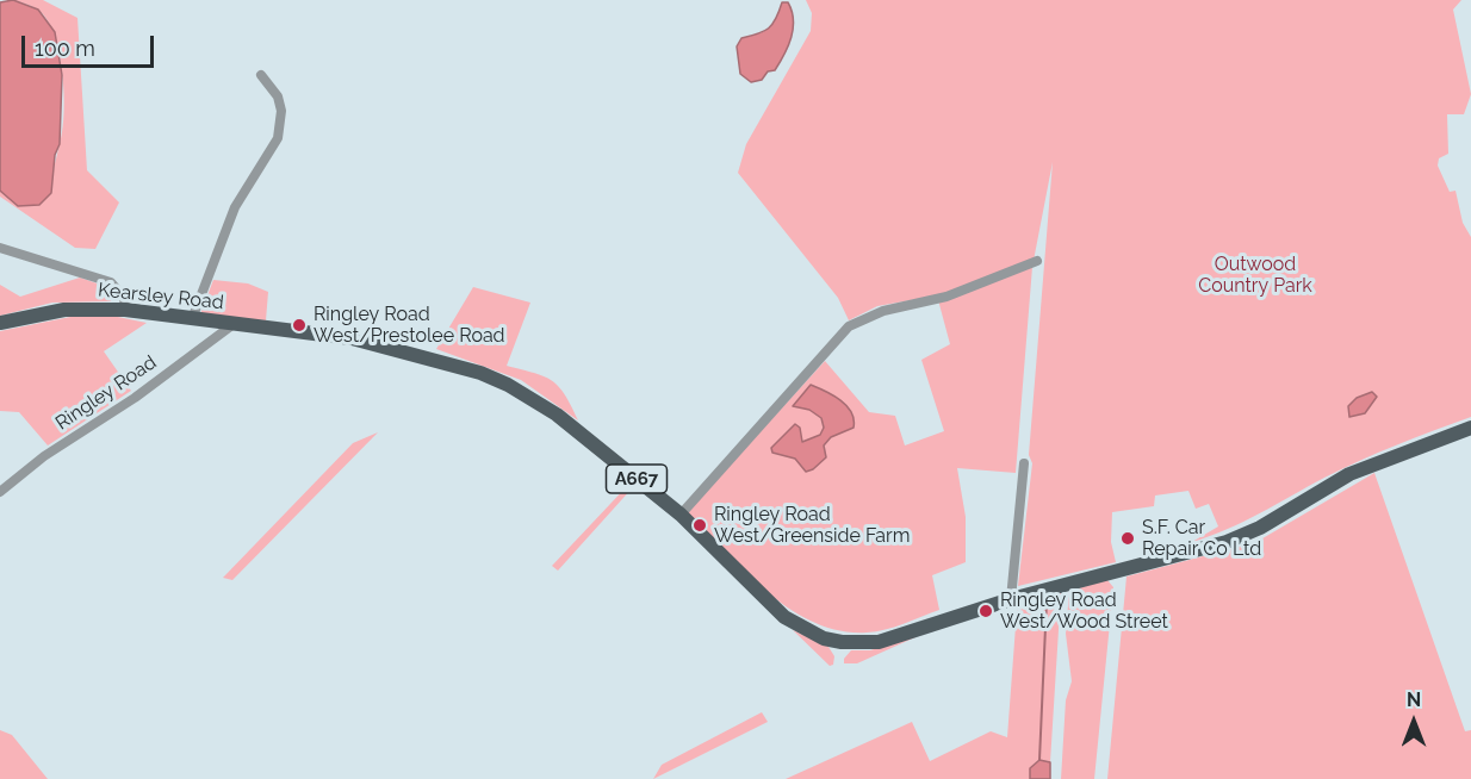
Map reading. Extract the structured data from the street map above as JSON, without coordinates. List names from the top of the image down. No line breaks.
{"streets":{"main road":["Kearsley Road","A667"],"street":["Ringley Road"]},"crossings":[["Kearsley Road","Ringley Road"],["Kearsley Road","A667"],["Ringley Road","A667"]],"parks":["Outwood Country Park"],"places":["Ringley Road West/Prestolee Road","Ringley Road West/Greenside Farm","S.F. Car Repair Co Ltd","Ringley Road West/Wood Street"],"scale_bar":"100 m","north":"top"}
